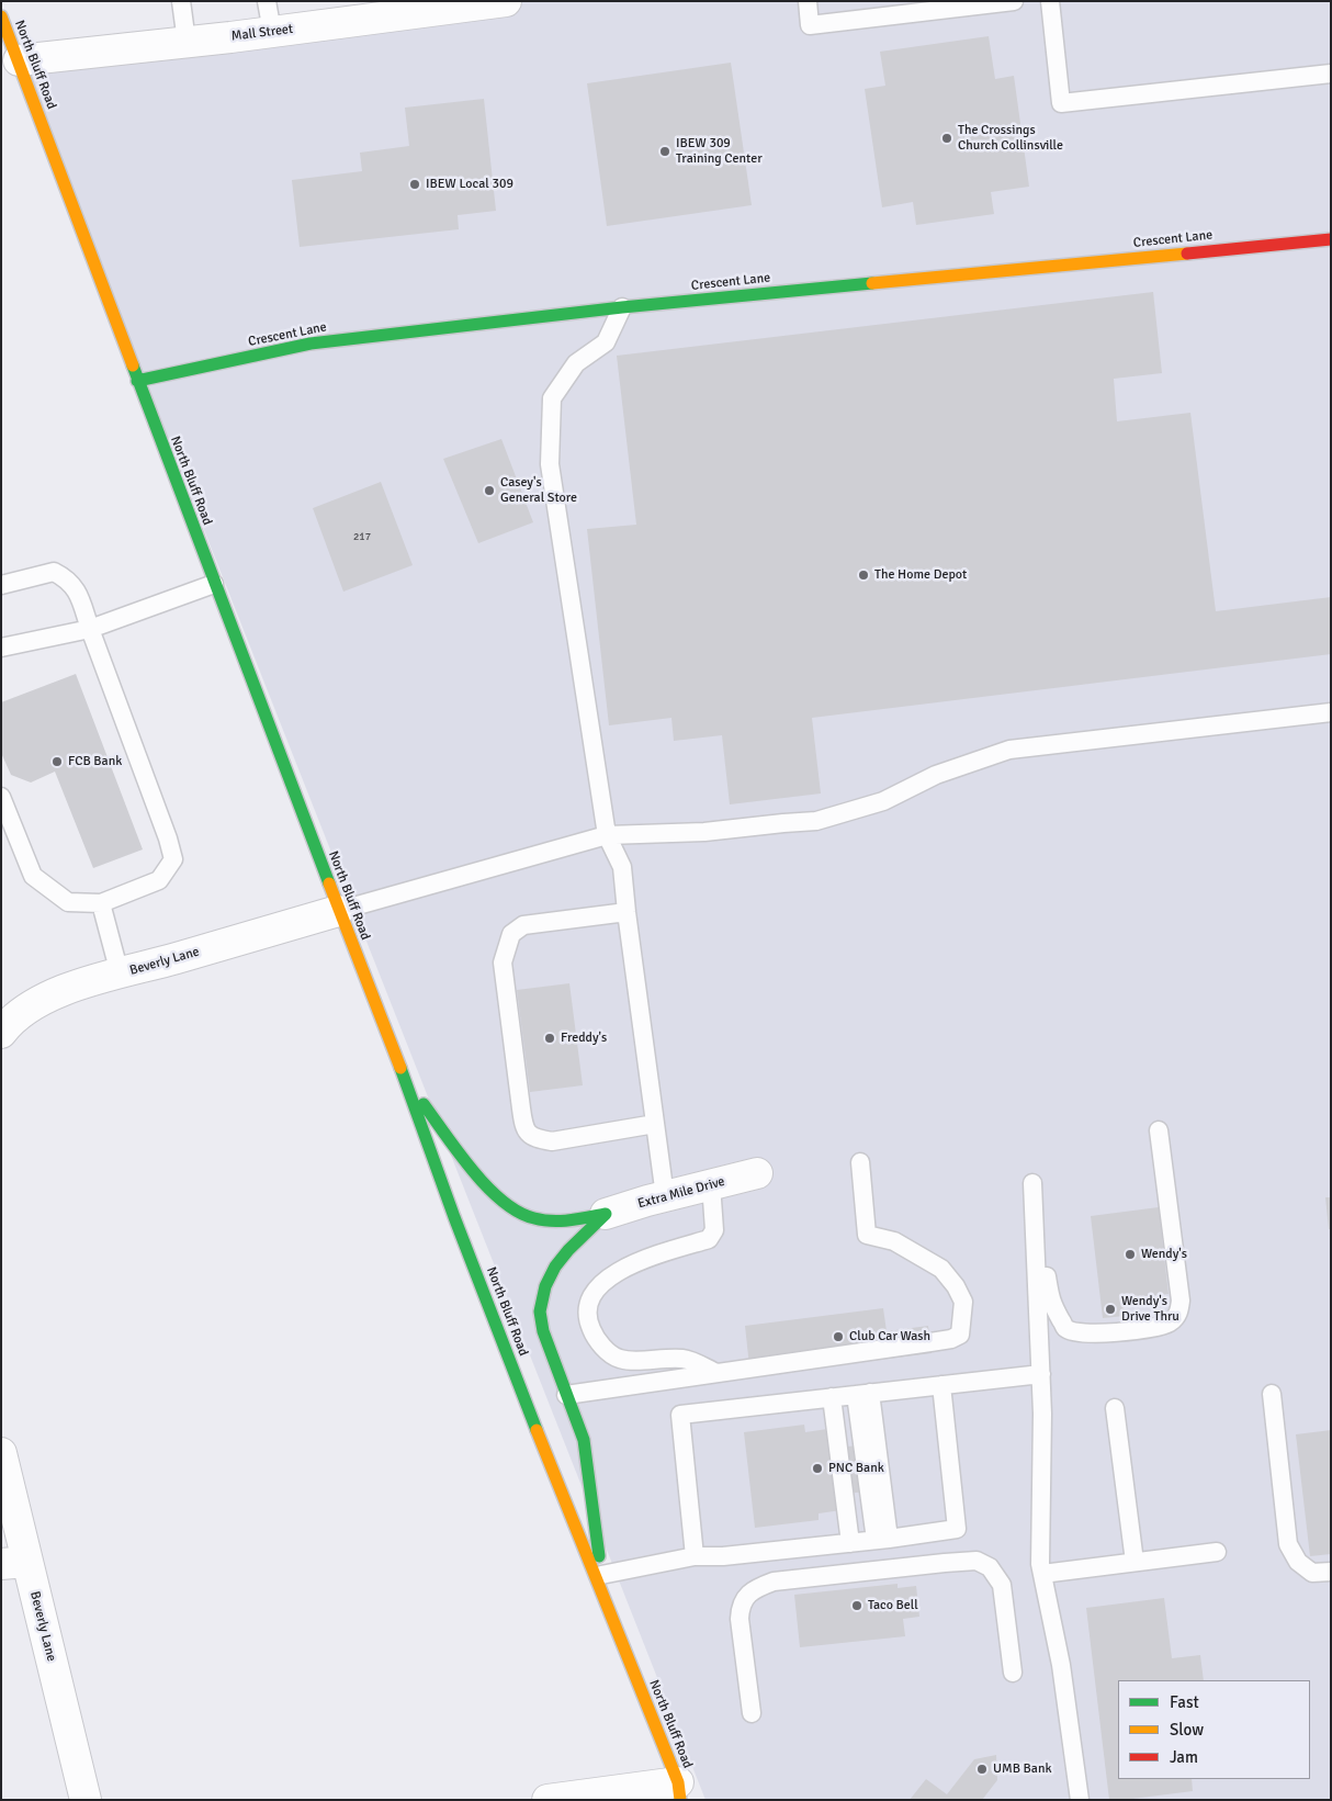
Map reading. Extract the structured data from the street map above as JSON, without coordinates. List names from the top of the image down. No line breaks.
{"streets":{"main road":["North Bluff Road","Crescent Lane"],"street":["Mall Street","Beverly Lane","Extra Mile Drive"]},"crossings":[["Mall Street","North Bluff Road"],["North Bluff Road","Crescent Lane"],["North Bluff Road","Beverly Lane"]],"places":["The Crossings Church Collinsville","IBEW 309 Training Center","IBEW Local 309","Casey's General Store","The Home Depot","FCB Bank","Freddy's","Wendy's","Wendy's Drive Thru","Club Car Wash","PNC Bank","Taco Bell","UMB Bank"],"house_numbers":["217"],"legend":["Fast","Slow","Jam"]}
